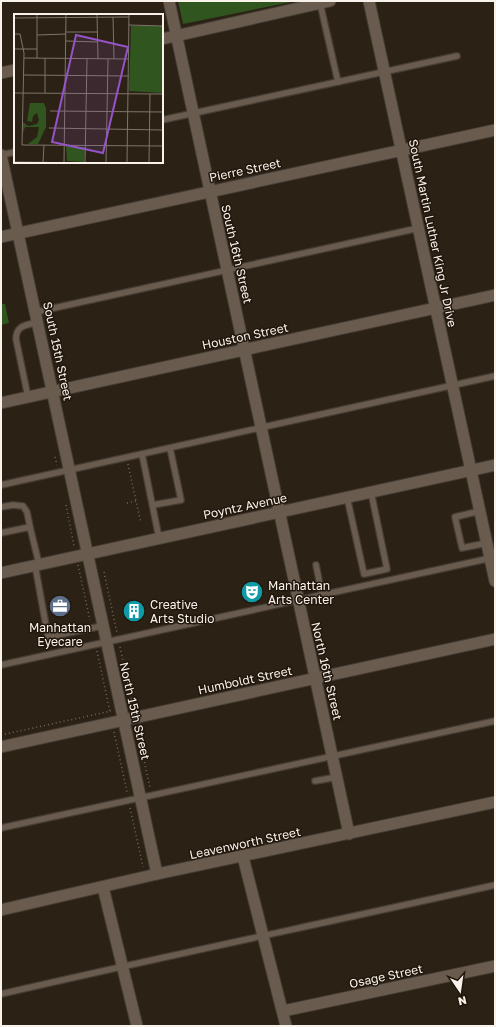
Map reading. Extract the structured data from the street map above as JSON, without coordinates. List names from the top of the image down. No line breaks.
{"streets":{"street":["Pierre Street","South Martin Luther King Jr Drive","South 16th Street","Houston Street","South 15th Street","Poyntz Avenue","North 16th Street","Humboldt Street","North 15th Street","Leavenworth Street","Osage Street"]},"crossings":[["Pierre Street","South Martin Luther King Jr Drive"],["Pierre Street","South 16th Street"],["Pierre Street","South 15th Street"],["South Martin Luther King Jr Drive","Houston Street"],["South Martin Luther King Jr Drive","Poyntz Avenue"],["South 16th Street","Houston Street"],["South 16th Street","Poyntz Avenue"],["South 16th Street","North 16th Street"],["Houston Street","South 15th Street"],["South 15th Street","Poyntz Avenue"],["South 15th Street","North 15th Street"],["Poyntz Avenue","North 16th Street"],["Poyntz Avenue","North 15th Street"],["North 16th Street","Humboldt Street"],["North 16th Street","Leavenworth Street"],["Humboldt Street","North 15th Street"],["North 15th Street","Leavenworth Street"]],"places":{"theatre":["Manhattan Arts Center"],"office":["Manhattan Eyecare"],"building":["Creative Arts Studio"]},"north":"bottom"}
